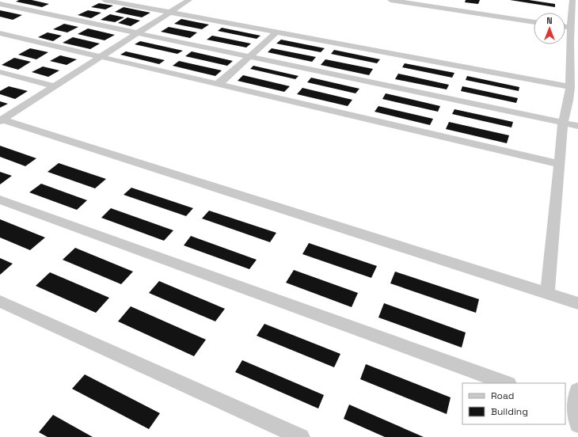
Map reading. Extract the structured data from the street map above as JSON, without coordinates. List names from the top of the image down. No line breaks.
{"legend":["Road","Building"],"north":"top"}
